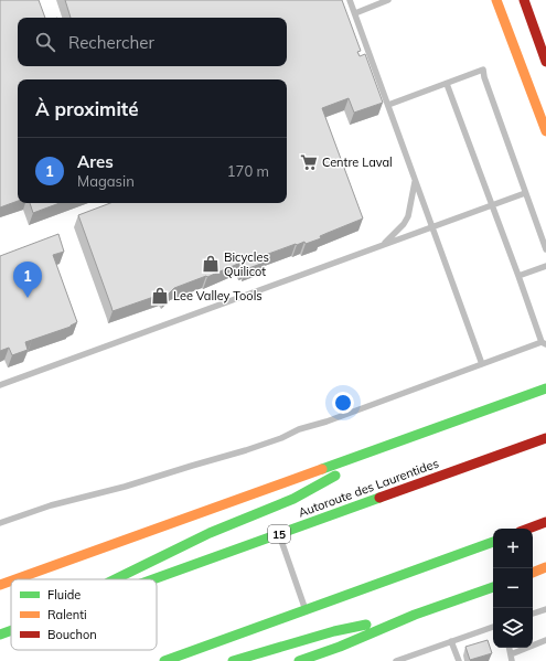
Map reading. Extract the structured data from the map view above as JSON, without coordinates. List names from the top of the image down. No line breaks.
{"streets":{"main road":["Autoroute des Laurentides","15"]},"places":{"supermarket":["Centre Laval"],"shop":["Bicycles Quilicot","Lee Valley Tools"]},"legend":["Fluide","Ralenti","Bouchon"],"page":{"search":"Rechercher","heading":"À proximité","list":[{"mark":"1","name":"Ares","note":"Magasin","value":"170 m"}],"pins":"1","map_buttons":["+","−"]}}
